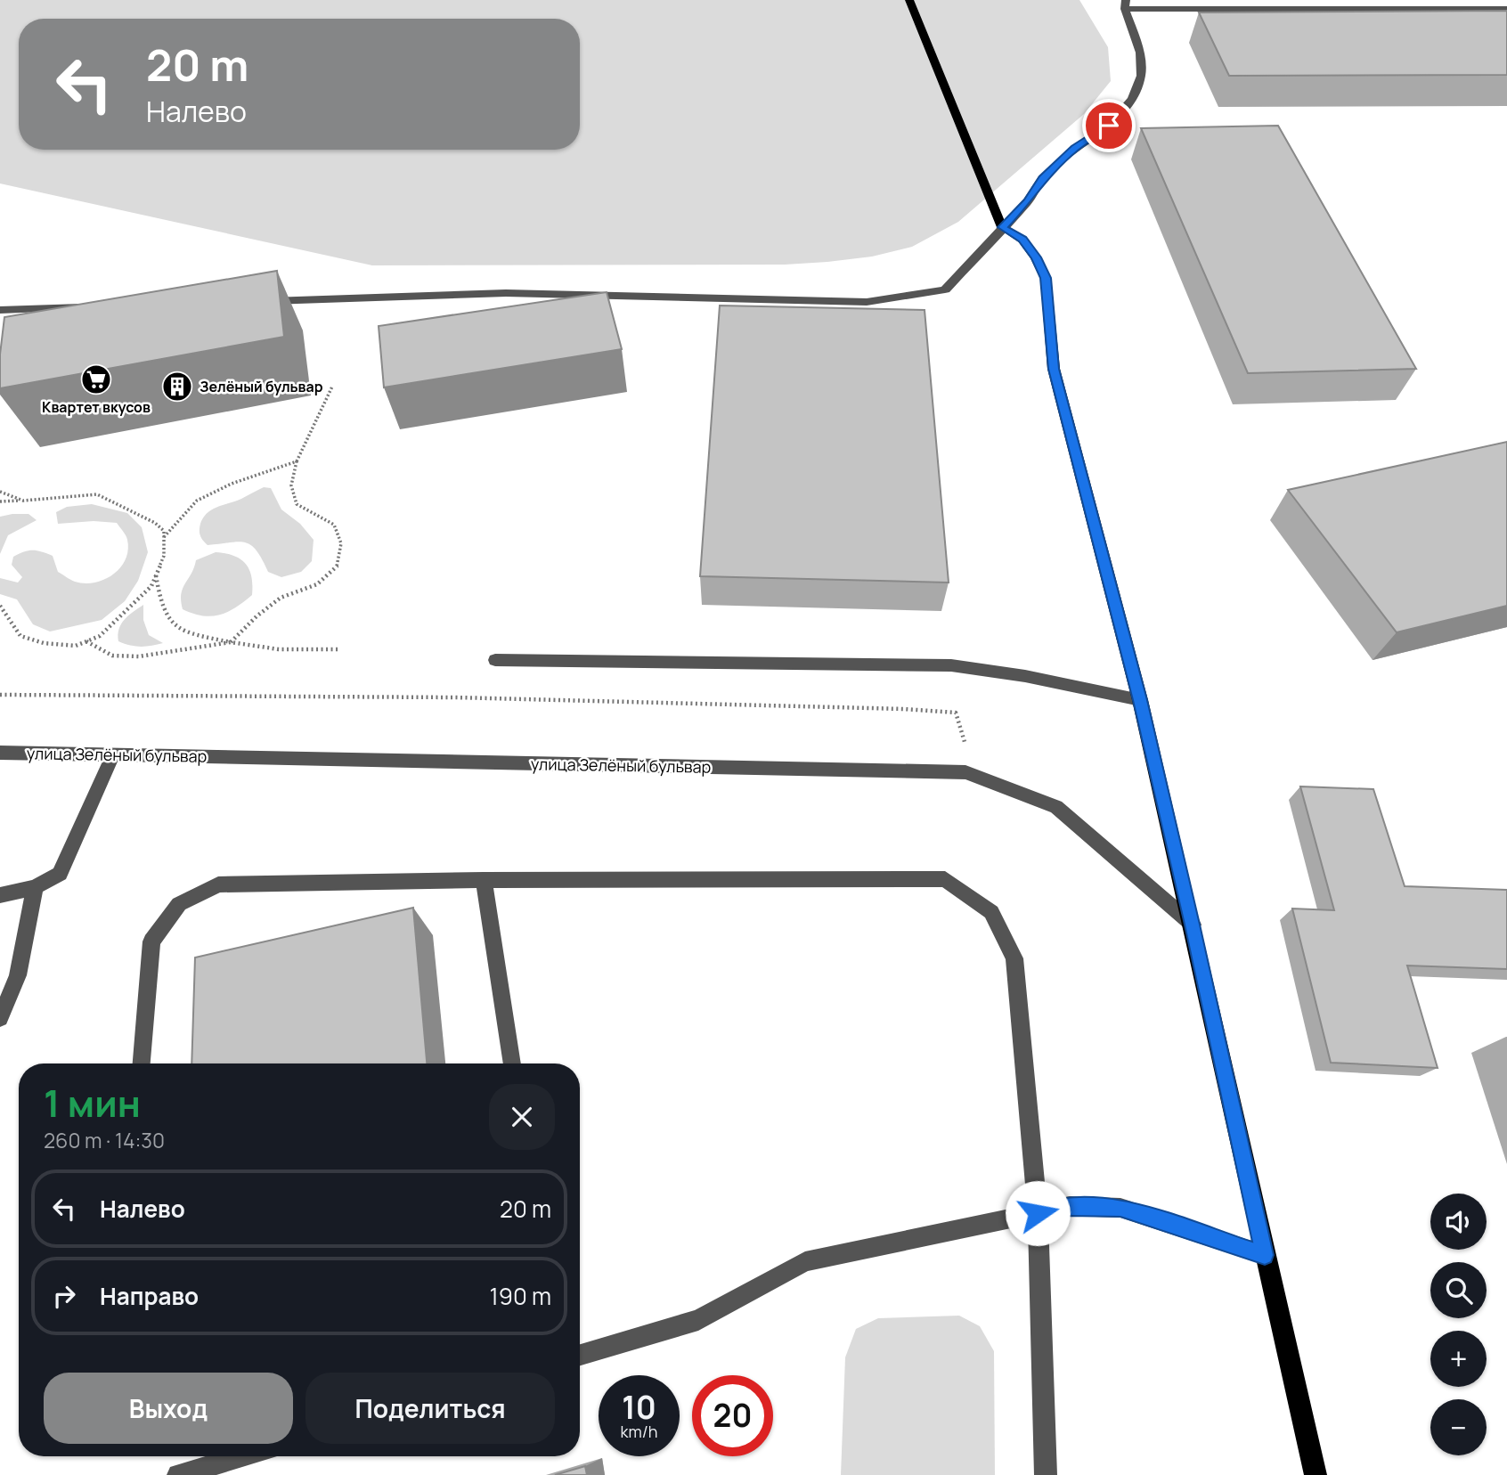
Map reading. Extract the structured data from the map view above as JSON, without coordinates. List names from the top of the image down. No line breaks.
{"streets":{"street":["улица Зелёный бульвар"]},"places":{"supermarket":["Квартет вкусов"],"building":["Зелёный бульвар"]},"page":{"turn":["20 m","Налево"],"heading":["1 мин","260 m · 14:30"],"list":[{"name":"Налево","value":"20 m"},{"name":"Направо","value":"190 m"}],"map_buttons":["+","−"],"buttons":["Выход","Поделиться"],"speed":"10 km/h","limit":"20"}}
